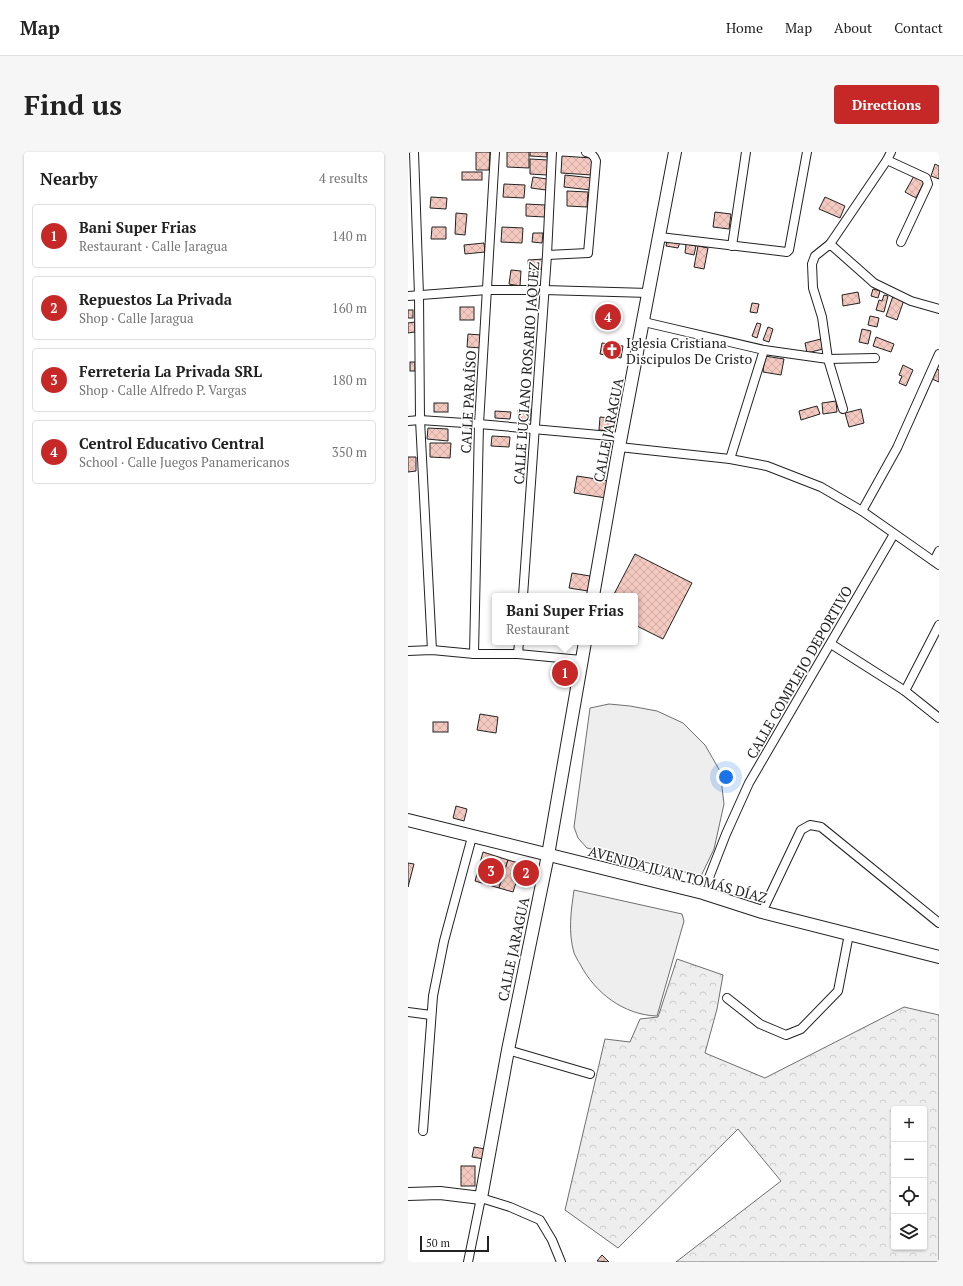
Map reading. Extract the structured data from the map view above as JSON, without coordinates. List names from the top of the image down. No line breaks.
{"streets":{"street":["CALLE LUCIANO ROSARIO JAQUEZ","CALLE PARAÍSO","CALLE JARAGUA","CALLE COMPLEJO DEPORTIVO","AVENIDA JUAN TOMÁS DÍAZ"]},"crossings":[["CALLE JARAGUA","AVENIDA JUAN TOMÁS DÍAZ"],["CALLE COMPLEJO DEPORTIVO","AVENIDA JUAN TOMÁS DÍAZ"]],"places":{"church":["Iglesia Cristiana Discipulos De Cristo"]},"scale_bar":"50 m","page":{"header":"Map","nav":["Home","Map","About","Contact"],"buttons":"Directions","title":"Find us","heading":["Nearby","4 results"],"list":[{"mark":"1","name":"Bani Super Frias","note":"Restaurant · Calle Jaragua","value":"140 m"},{"mark":"2","name":"Repuestos La Privada","note":"Shop · Calle Jaragua","value":"160 m"},{"mark":"3","name":"Ferreteria La Privada SRL","note":"Shop · Calle Alfredo P. Vargas","value":"180 m"},{"mark":"4","name":"Centrol Educativo Central","note":"School · Calle Juegos Panamericanos","value":"350 m"}],"pins":["4","1","3","2"],"popup":["Bani Super Frias","Restaurant"],"map_buttons":["+","−"],"scale":"50 m"}}
